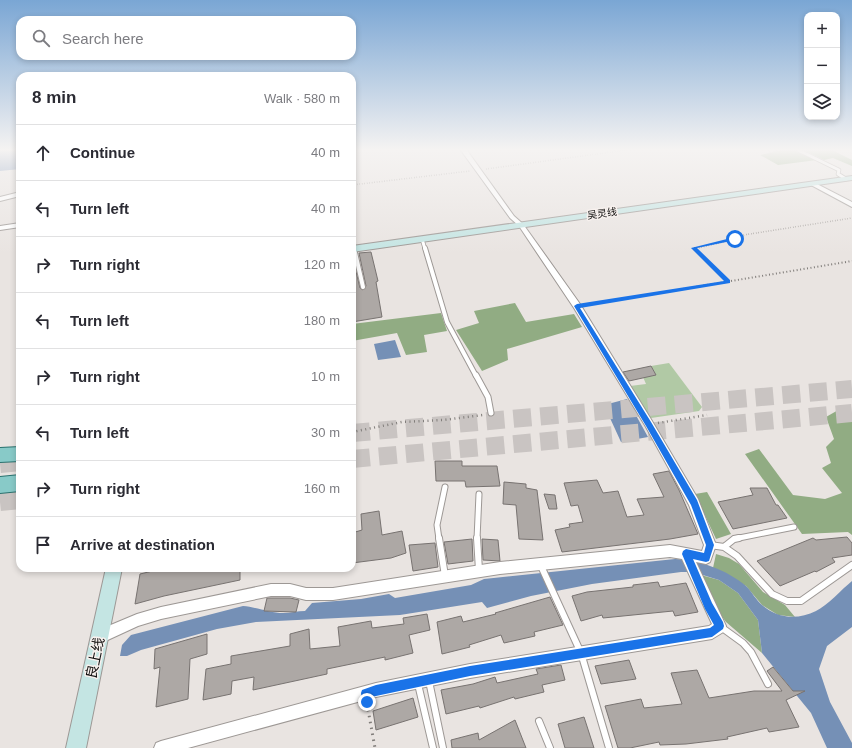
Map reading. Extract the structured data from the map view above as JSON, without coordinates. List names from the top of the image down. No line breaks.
{"streets":{"street":["吴灵线","良上线"]},"page":{"map_buttons":["+","−"],"search":"Search here","heading":["8 min","Walk · 580 m"],"list":[["Continue","40 m"],["Turn left","40 m"],["Turn right","120 m"],["Turn left","180 m"],["Turn right","10 m"],["Turn left","30 m"],["Turn right","160 m"],"Arrive at destination"]}}
